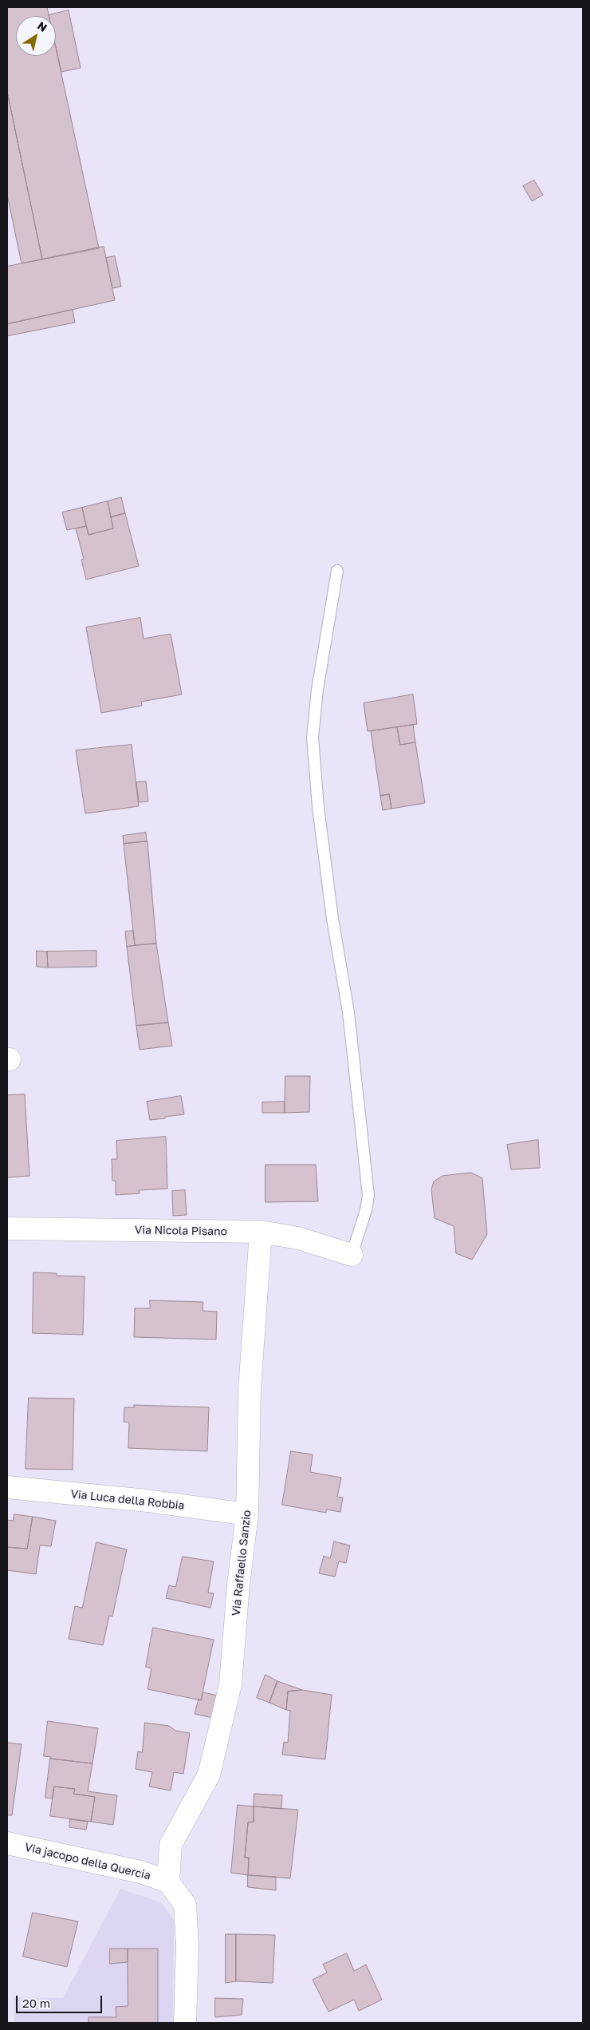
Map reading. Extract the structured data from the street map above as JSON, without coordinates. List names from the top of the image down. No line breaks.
{"streets":{"street":["Via Nicola Pisano","Via Luca della Robbia","Via Raffaello Sanzio","Via jacopo della Quercia"]},"crossings":[["Via Nicola Pisano","Via Raffaello Sanzio"],["Via Luca della Robbia","Via Raffaello Sanzio"],["Via Raffaello Sanzio","Via jacopo della Quercia"]],"scale_bar":"20 m","north":"top right"}
